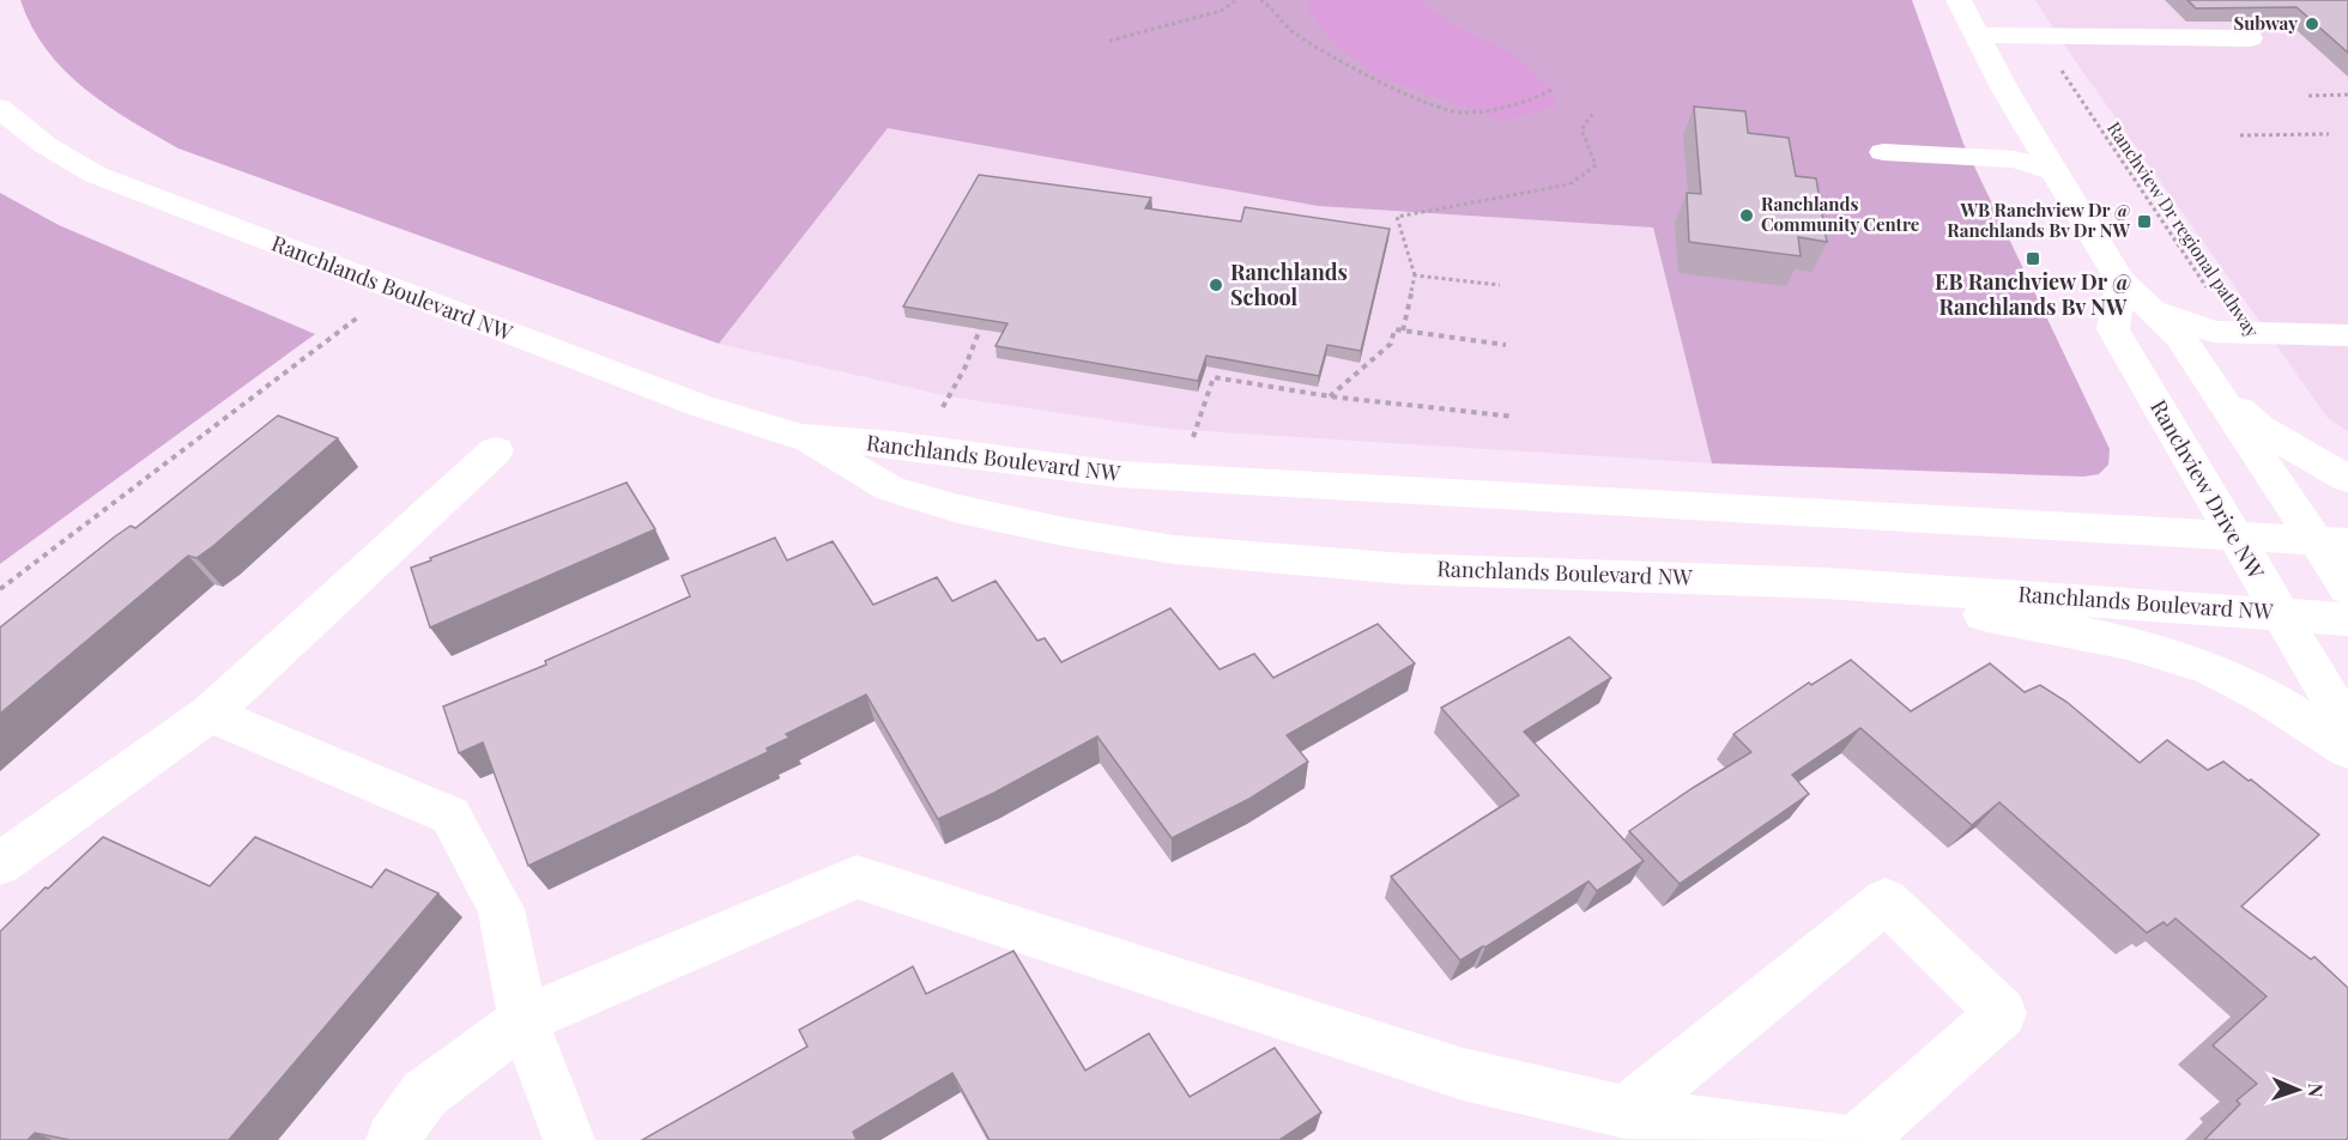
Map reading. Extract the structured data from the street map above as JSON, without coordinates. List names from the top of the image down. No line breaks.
{"streets":{"street":["Ranchlands Boulevard NW","Ranchview Drive NW"],"path":["Ranchview Dr regional pathway"]},"crossings":[["Ranchlands Boulevard NW","Ranchview Drive NW"]],"places":{"other":["Subway","Ranchlands Community Centre","Ranchlands School"],"transit":["WB Ranchview Dr @ Ranchlands Bv Dr NW","EB Ranchview Dr @ Ranchlands Bv NW"]},"north":"right"}
